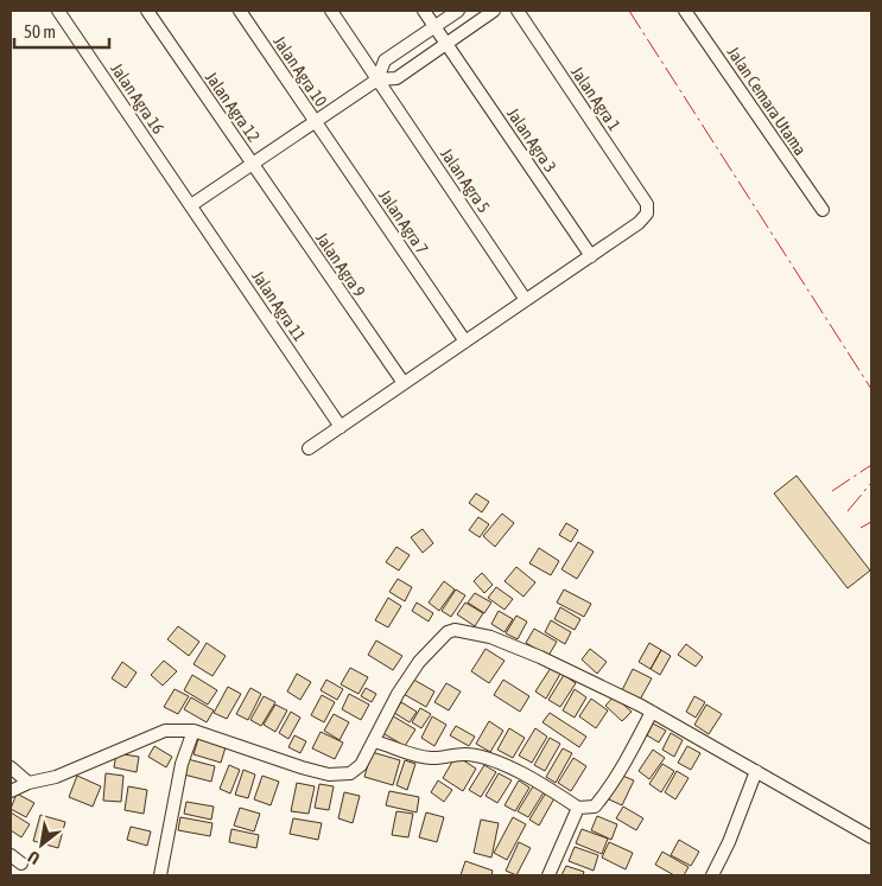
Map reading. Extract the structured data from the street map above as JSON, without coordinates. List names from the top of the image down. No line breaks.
{"streets":{"street":["Jalan Agra 10","Jalan Agra 16","Jalan Agra 1","Jalan Cemara Utama","Jalan Agra 12","Jalan Agra 3","Jalan Agra 5","Jalan Agra 7","Jalan Agra 9","Jalan Agra 11"]},"crossings":[["Jalan Agra 10","Jalan Agra 7"],["Jalan Agra 16","Jalan Agra 11"],["Jalan Agra 1","Jalan Agra 3"],["Jalan Agra 12","Jalan Agra 9"]],"scale_bar":"50 m","north":"bottom left"}
